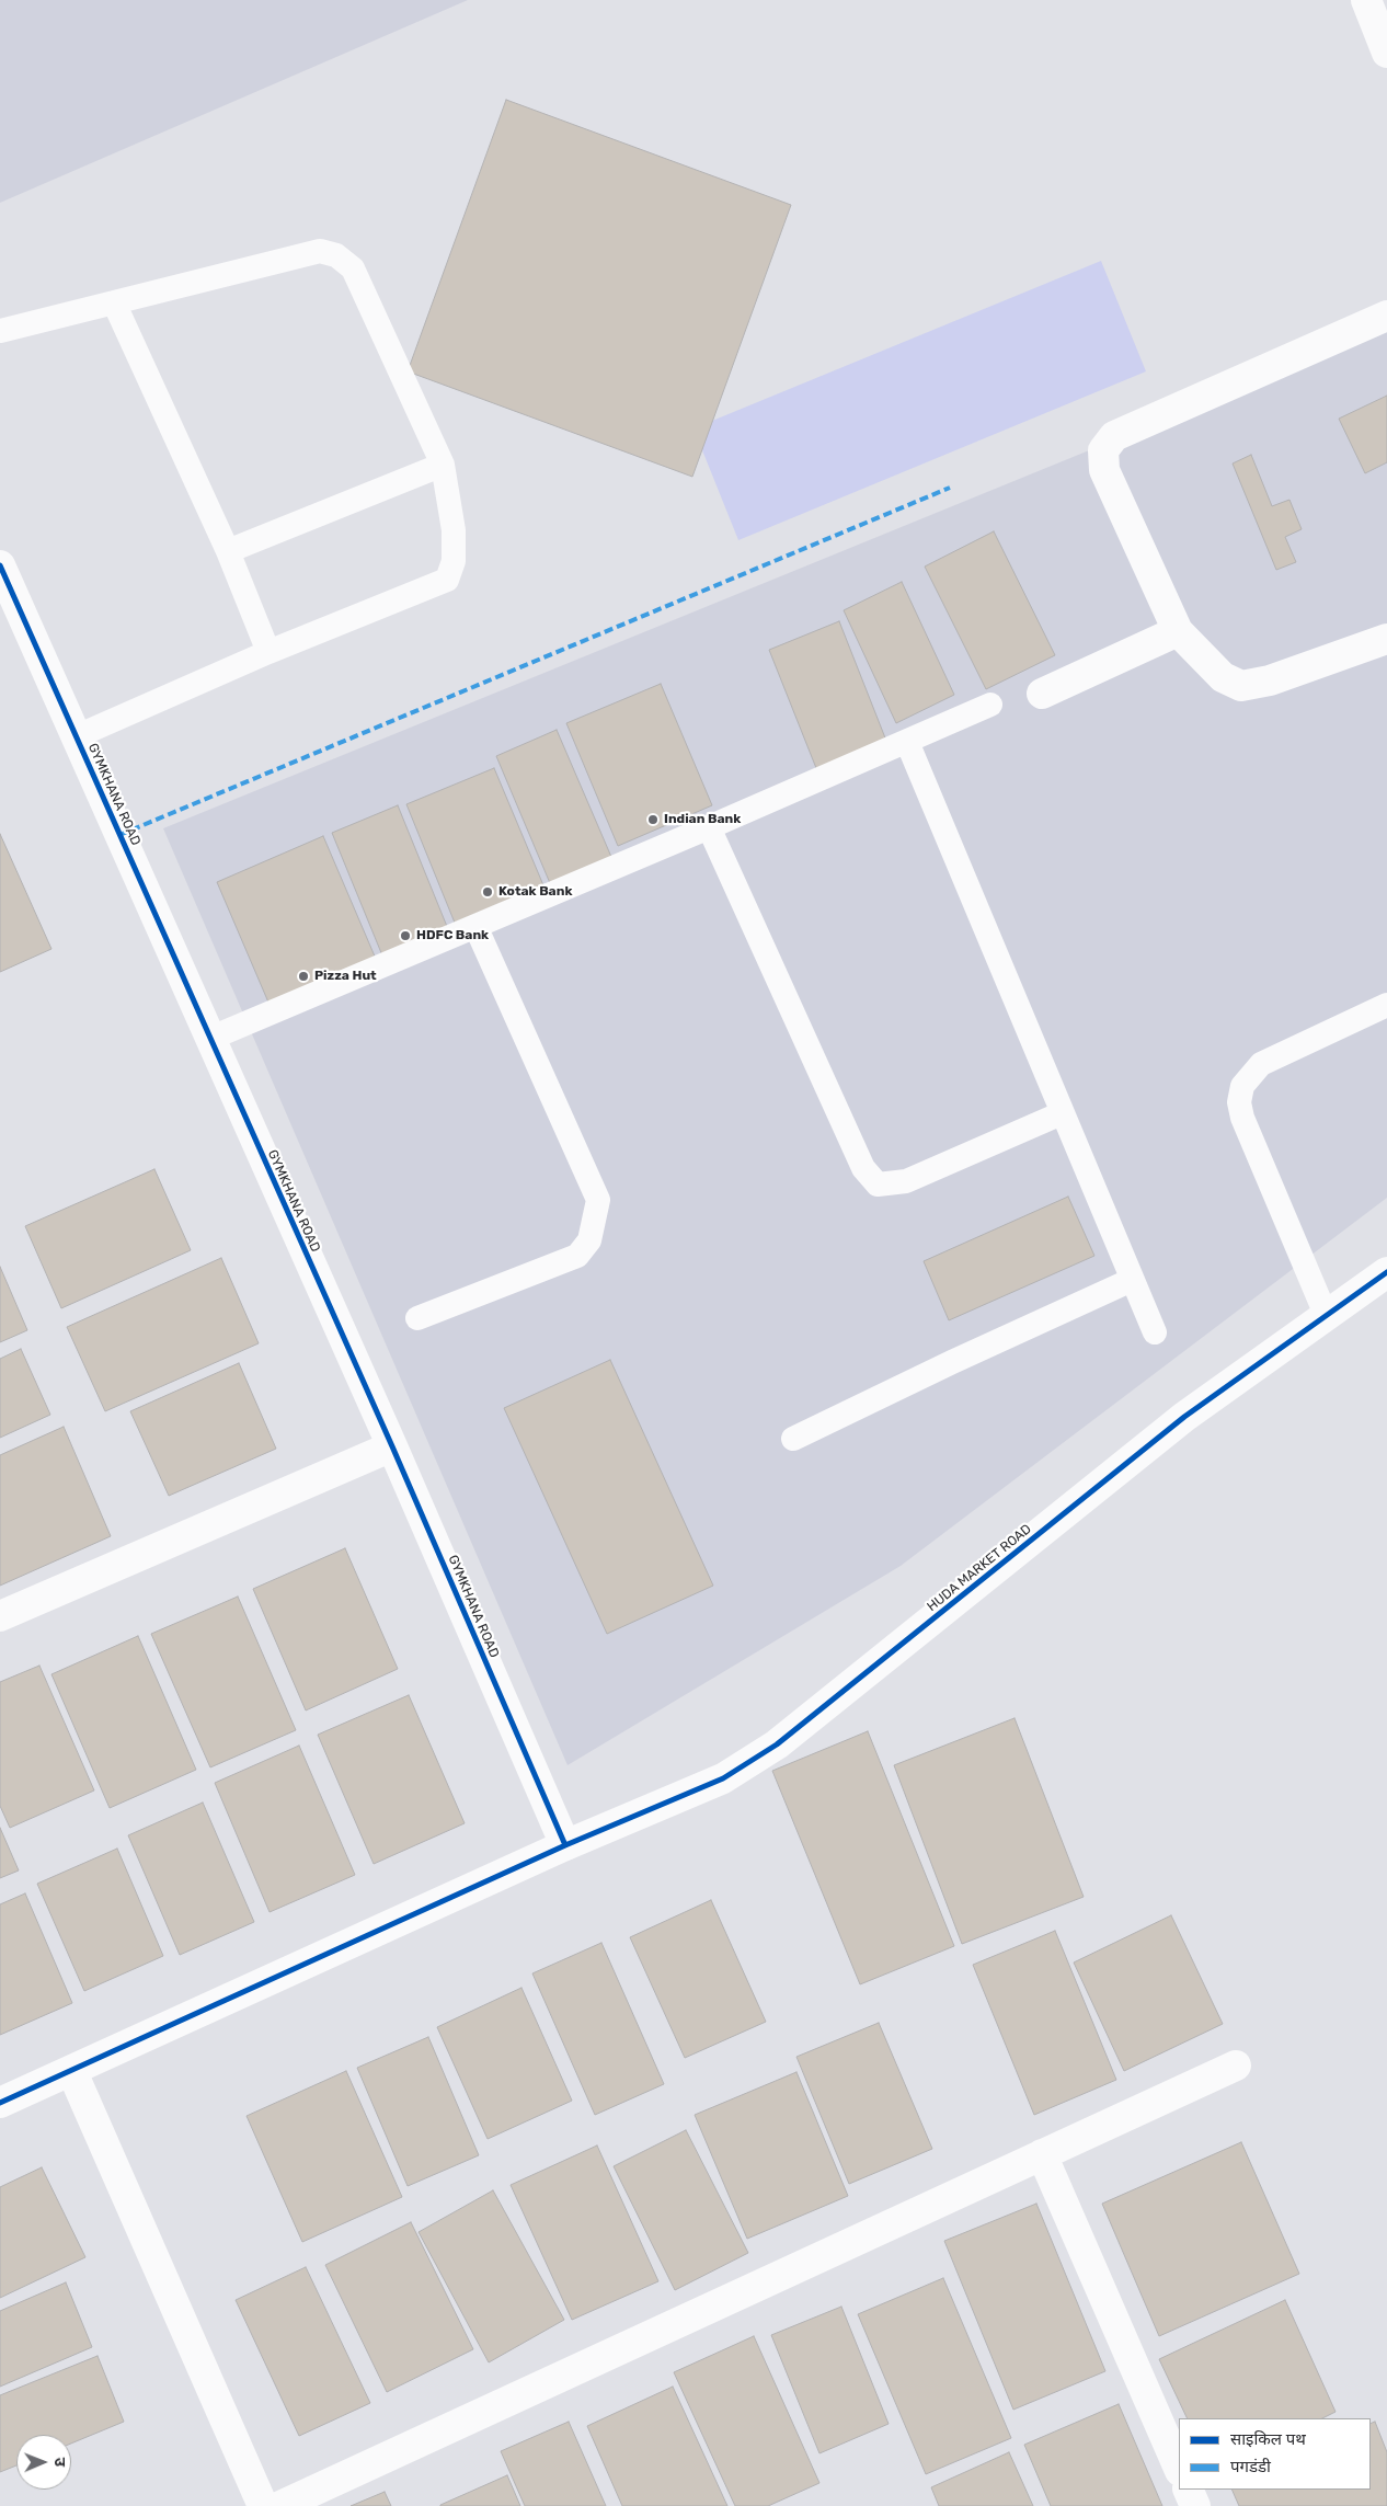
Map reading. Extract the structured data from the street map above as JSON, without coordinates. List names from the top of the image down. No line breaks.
{"streets":{"street":["GYMKHANA ROAD","HUDA MARKET ROAD"]},"crossings":[["GYMKHANA ROAD","HUDA MARKET ROAD"]],"places":["Indian Bank","Kotak Bank","HDFC Bank","Pizza Hut"],"legend":["साइकिल पथ","पगडंडी"],"north":"right"}
